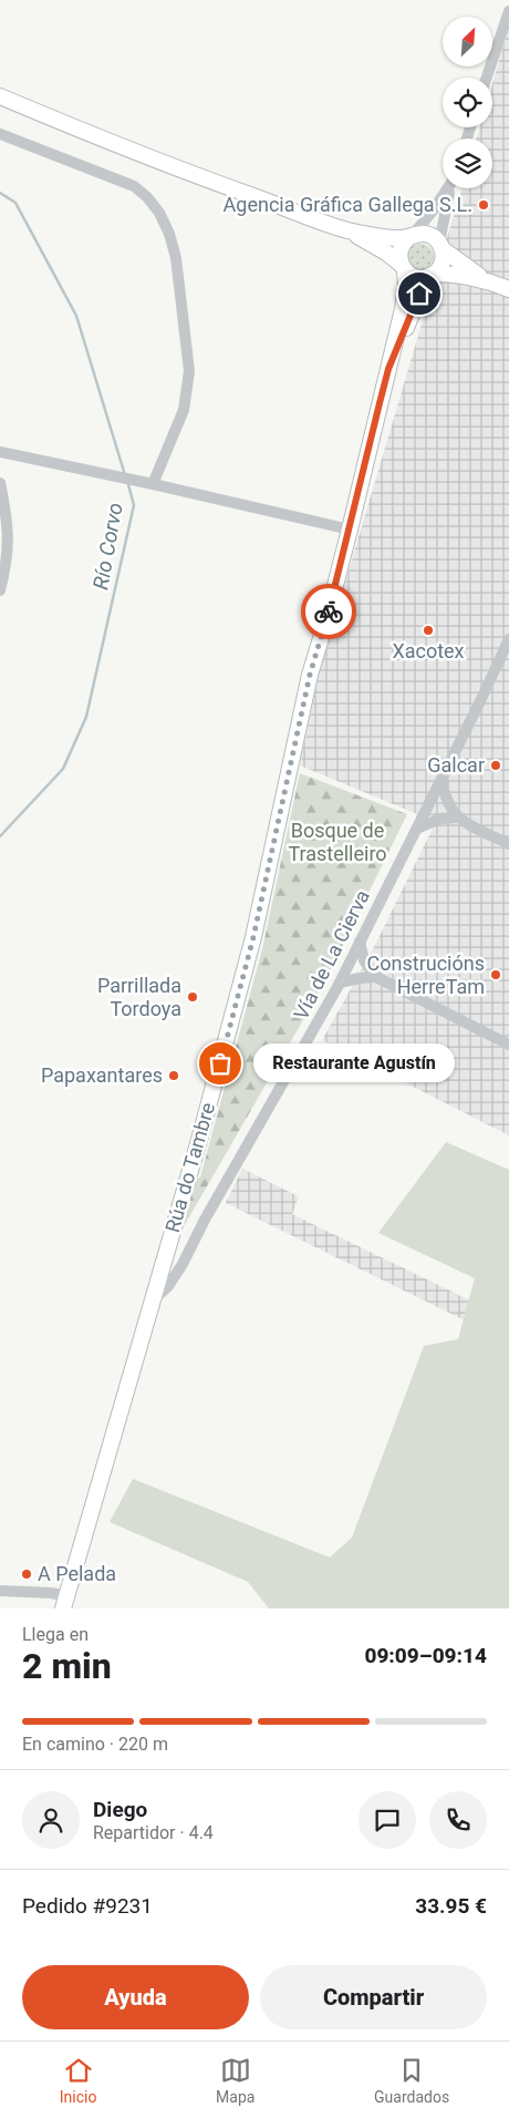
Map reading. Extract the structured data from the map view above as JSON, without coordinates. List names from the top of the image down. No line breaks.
{"streets":{"main road":["Rúa do Tambre"],"street":["Vía de La Cierva"]},"crossings":[["Vía de La Cierva","Rúa do Tambre"]],"water":["Río Corvo"],"parks":["Bosque de Trastelleiro"],"places":["Agencia Gráfica Gallega S.L.","Xacotex","Galcar","Construcións HerreTam","Parrillada Tordoya","Restaurante Agustín","Papaxantares","A Pelada"],"north":"top right","page":{"bubble":"Restaurante Agustín","heading":["2 min","Llega en","09:09–09:14"],"panel":["Diego","Repartidor · 4.4","Pedido #9231","33.95 €"],"bar":"En camino · 220 m","buttons":["Ayuda","Compartir"],"tabs":["Inicio","Mapa","Guardados"]}}
